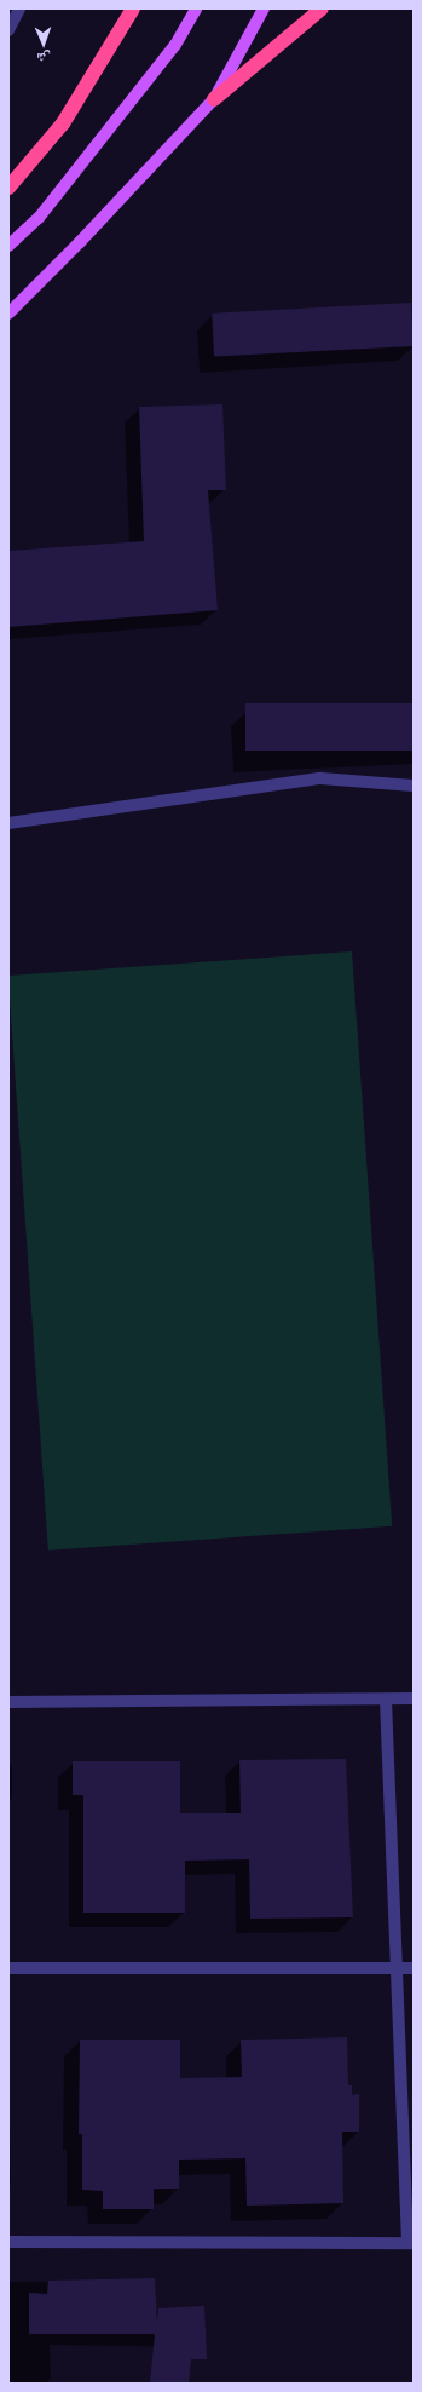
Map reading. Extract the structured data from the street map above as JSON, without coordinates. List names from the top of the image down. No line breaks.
{"north":"bottom"}
